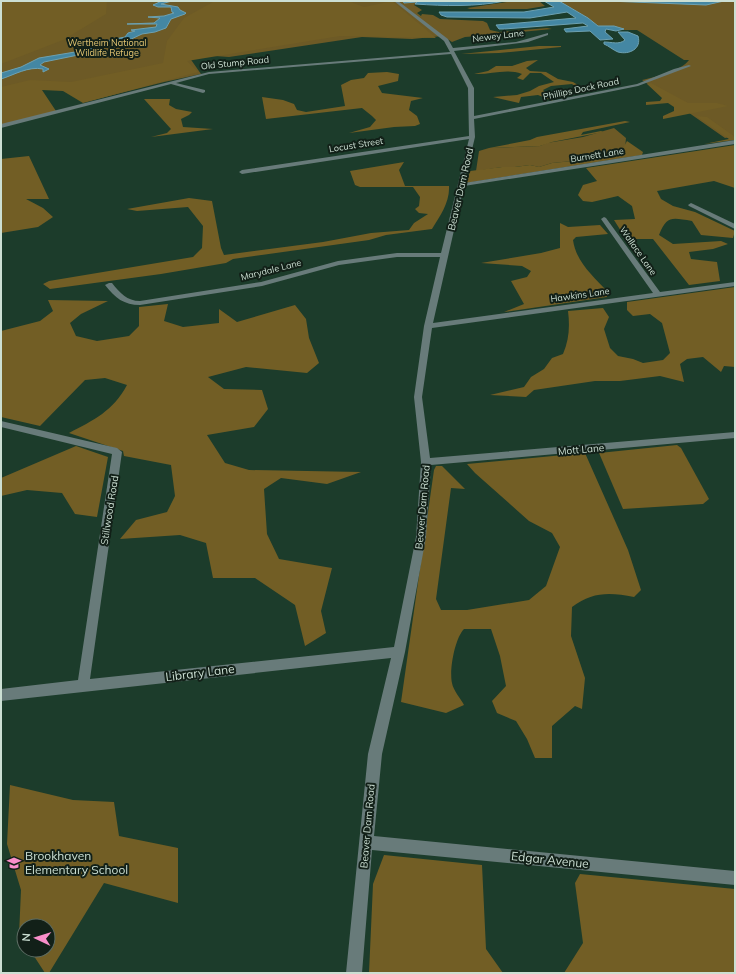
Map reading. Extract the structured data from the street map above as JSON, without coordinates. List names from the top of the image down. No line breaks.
{"streets":{"street":["Newey Lane","Old Stump Road","Phillips Dock Road","Locust Street","Burnett Lane","Beaver Dam Road","Wallace Lane","Marydale Lane","Hawkins Lane","Mott Lane","Stillwood Road","Library Lane","Edgar Avenue"]},"crossings":[["Newey Lane","Old Stump Road"],["Newey Lane","Beaver Dam Road"],["Old Stump Road","Beaver Dam Road"],["Phillips Dock Road","Beaver Dam Road"],["Locust Street","Beaver Dam Road"],["Burnett Lane","Beaver Dam Road"],["Beaver Dam Road","Marydale Lane"],["Beaver Dam Road","Hawkins Lane"],["Beaver Dam Road","Mott Lane"],["Beaver Dam Road","Library Lane"],["Beaver Dam Road","Edgar Avenue"],["Wallace Lane","Hawkins Lane"],["Stillwood Road","Library Lane"]],"parks":["Wertheim National Wildlife Refuge"],"places":{"school or university":["Brookhaven Elementary School"]},"north":"left"}
